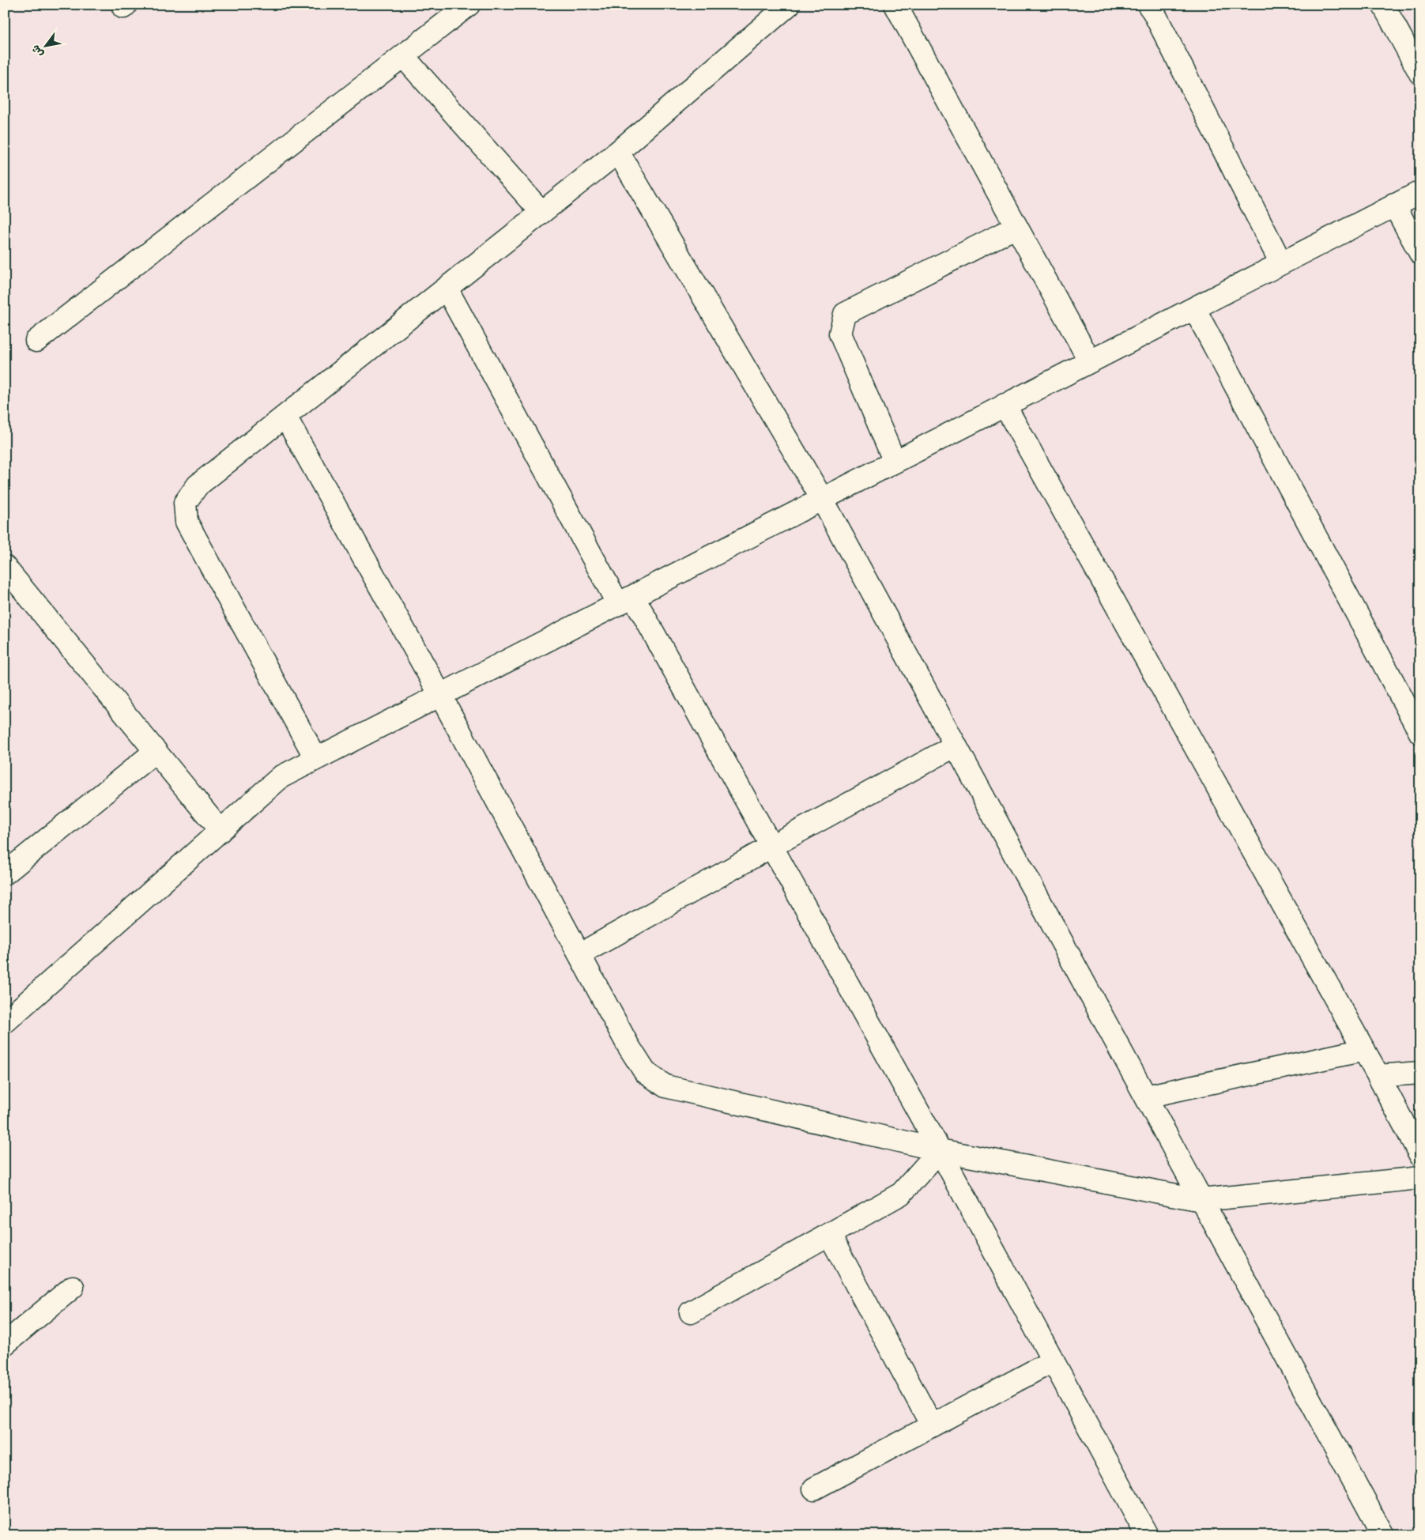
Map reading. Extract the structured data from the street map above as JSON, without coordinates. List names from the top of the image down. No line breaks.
{"north":"bottom left"}
